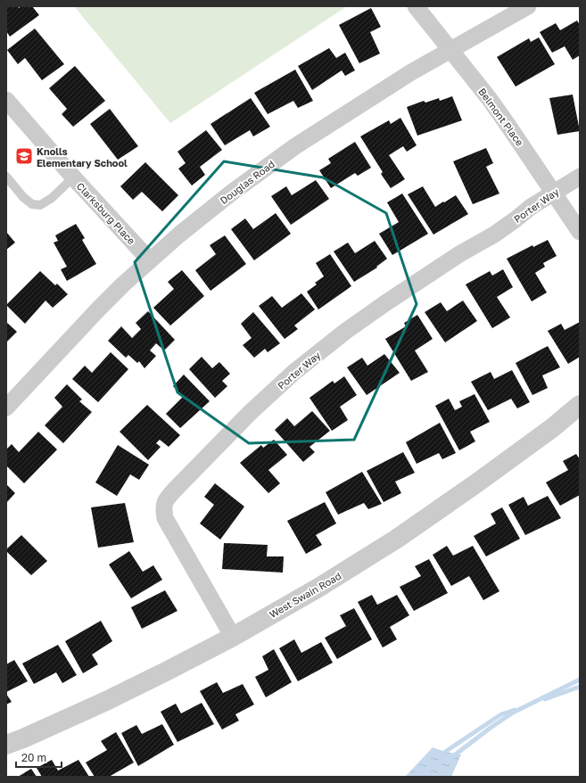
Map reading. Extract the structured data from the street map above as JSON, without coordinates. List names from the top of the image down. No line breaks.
{"streets":{"street":["Belmont Place","Douglas Road","Porter Way","Clarksburg Place","West Swain Road"]},"crossings":[["Belmont Place","Douglas Road"],["Belmont Place","Porter Way"],["Douglas Road","Clarksburg Place"],["Porter Way","West Swain Road"]],"places":{"school or university":["Knolls Elementary School"]},"scale_bar":"20 m"}
